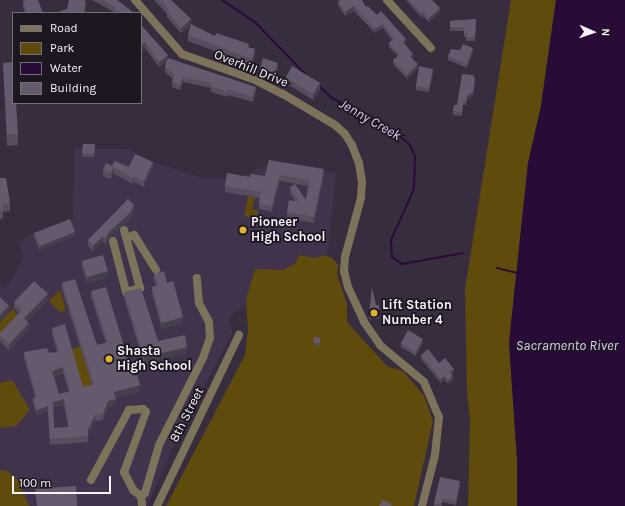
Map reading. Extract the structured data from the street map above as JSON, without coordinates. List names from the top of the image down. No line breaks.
{"streets":{"street":["Overhill Drive","8th Street"]},"water":["Jenny Creek","Sacramento River"],"places":["Pioneer High School","Lift Station Number 4","Shasta High School"],"legend":["Road","Park","Water","Building"],"scale_bar":"100 m","north":"right"}
